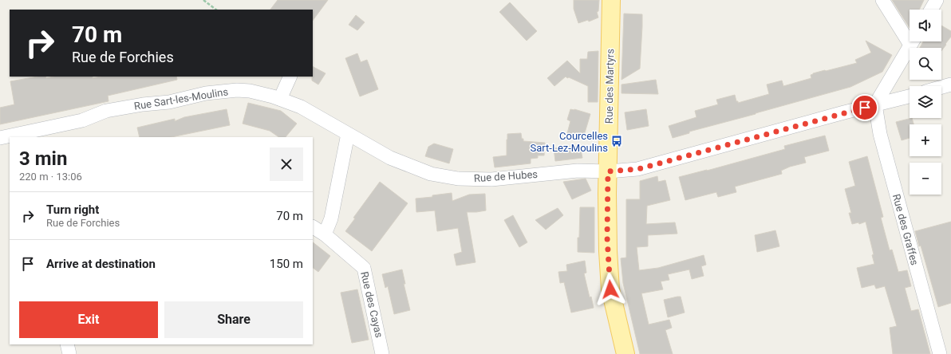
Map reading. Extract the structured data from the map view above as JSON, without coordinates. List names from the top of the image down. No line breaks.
{"streets":{"main road":["Rue des Martyrs"],"street":["Rue Sart-les-Moulins","Rue de Hubes","Rue des Graffes","Rue des Cayas"]},"crossings":[["Rue des Martyrs","Rue de Hubes"],["Rue Sart-les-Moulins","Rue de Hubes"],["Rue de Hubes","Rue des Graffes"]],"places":{"bus stop":["Courcelles Sart-Lez-Moulins"]},"page":{"map_buttons":["+","−"],"turn":["70 m","Rue de Forchies"],"heading":["3 min","220 m · 13:06"],"list":[{"name":"Turn right","note":"Rue de Forchies","value":"70 m"},{"name":"Arrive at destination","value":"150 m"}],"buttons":["Exit","Share"]}}
